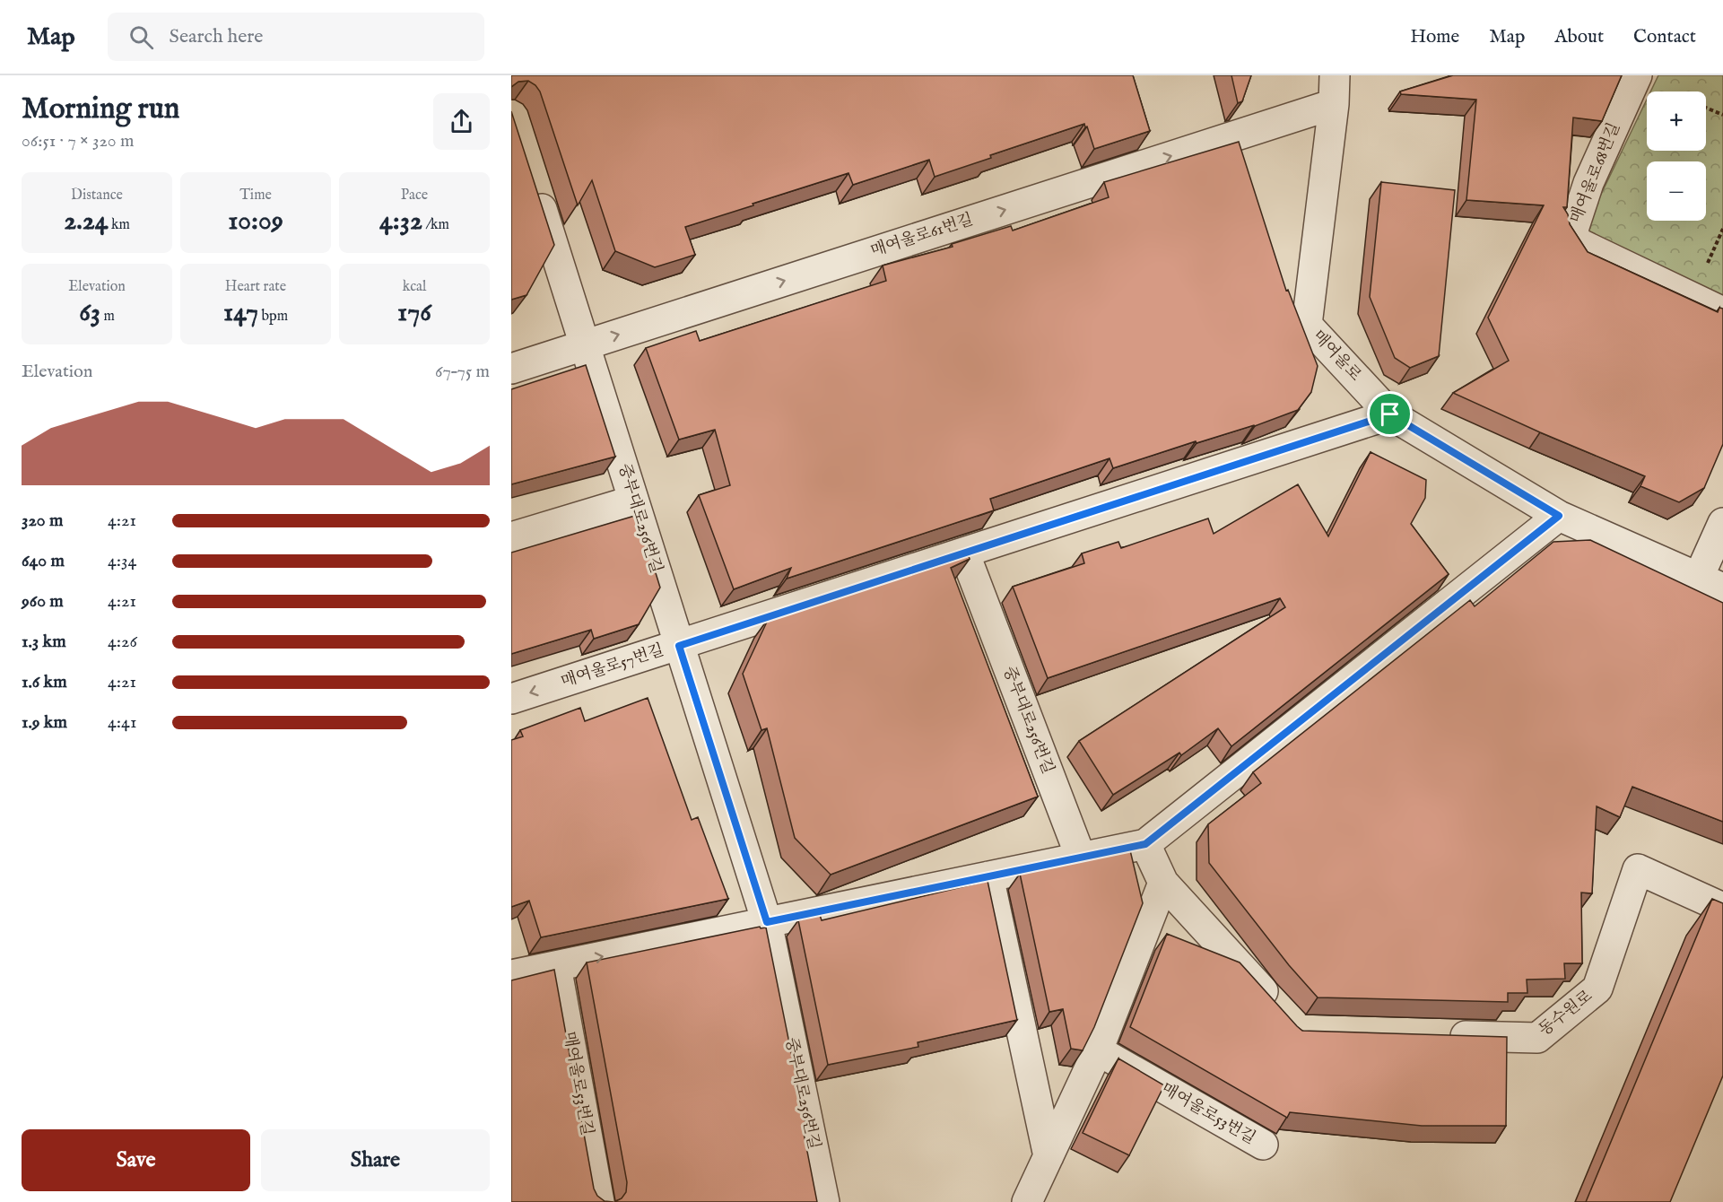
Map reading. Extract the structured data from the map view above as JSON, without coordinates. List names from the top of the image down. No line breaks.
{"streets":{"street":["매여울로68번길","매여울로61번길","매여울로","중부대로256번길","매여울로57번길","동수원로","매여울로53번길"]},"crossings":[["매여울로61번길","매여울로"],["매여울로61번길","중부대로256번길"],["매여울로","매여울로57번길"],["중부대로256번길","매여울로57번길"]],"one_way":["매여울로61번길"],"page":{"header":"Map","search":"Search here","nav":["Home","Map","About","Contact"],"heading":["Morning run","06:51 · 7 × 320 m"],"map_buttons":["+","−"],"stats":[["Distance","2.24 km"],["Time","10:09"],["Pace","4:32 /km"],["Elevation","63 m"],["Heart rate","147 bpm"],["kcal","176"]],"chart":["Elevation","67–75 m"],"list":[{"name":"320 m","note":"4:21"},{"name":"640 m","note":"4:34"},{"name":"960 m","note":"4:21"},{"name":"1.3 km","note":"4:26"},{"name":"1.6 km","note":"4:21"},{"name":"1.9 km","note":"4:41"}],"buttons":["Save","Share"]}}
